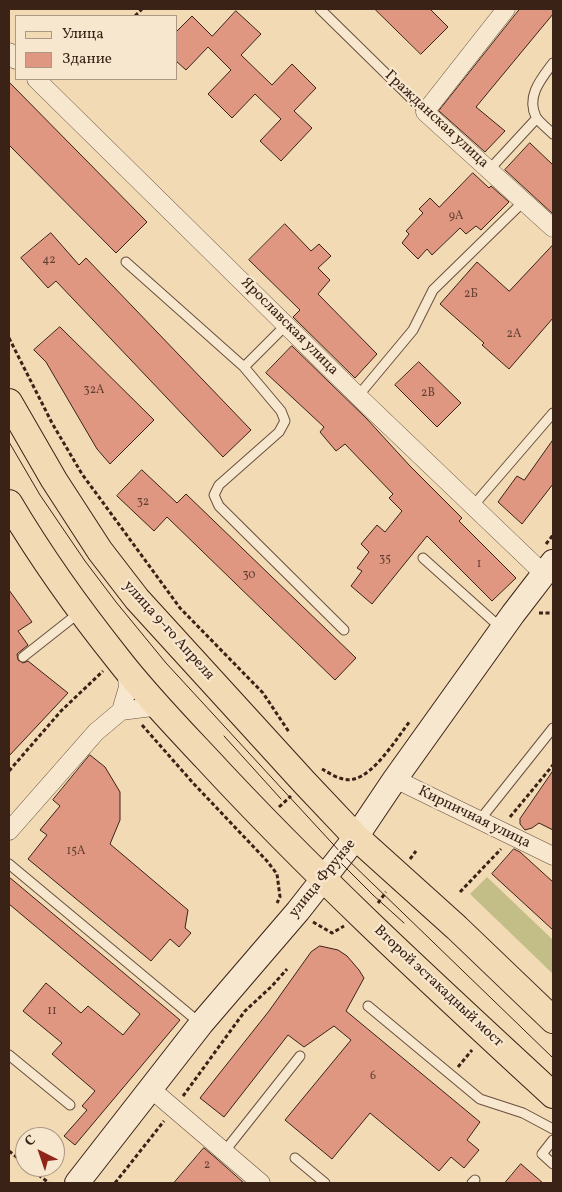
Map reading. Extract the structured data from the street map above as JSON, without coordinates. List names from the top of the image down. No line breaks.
{"streets":{"main road":["улица 9-го Апреля","улица Фрунзе","Второй эстакадный мост"],"street":["Гражданская улица","Ярославская улица","Кирпичная улица"]},"crossings":[["Ярославская улица","улица Фрунзе"],["улица 9-го Апреля","улица Фрунзе"],["Кирпичная улица","улица Фрунзе"],["улица Фрунзе","Второй эстакадный мост"]],"house_numbers":["9А","42","2Б","2А","32А","2В","32","35","1","30","15А","11","6","2"],"legend":["Улица","Здание"],"north":"top left"}
